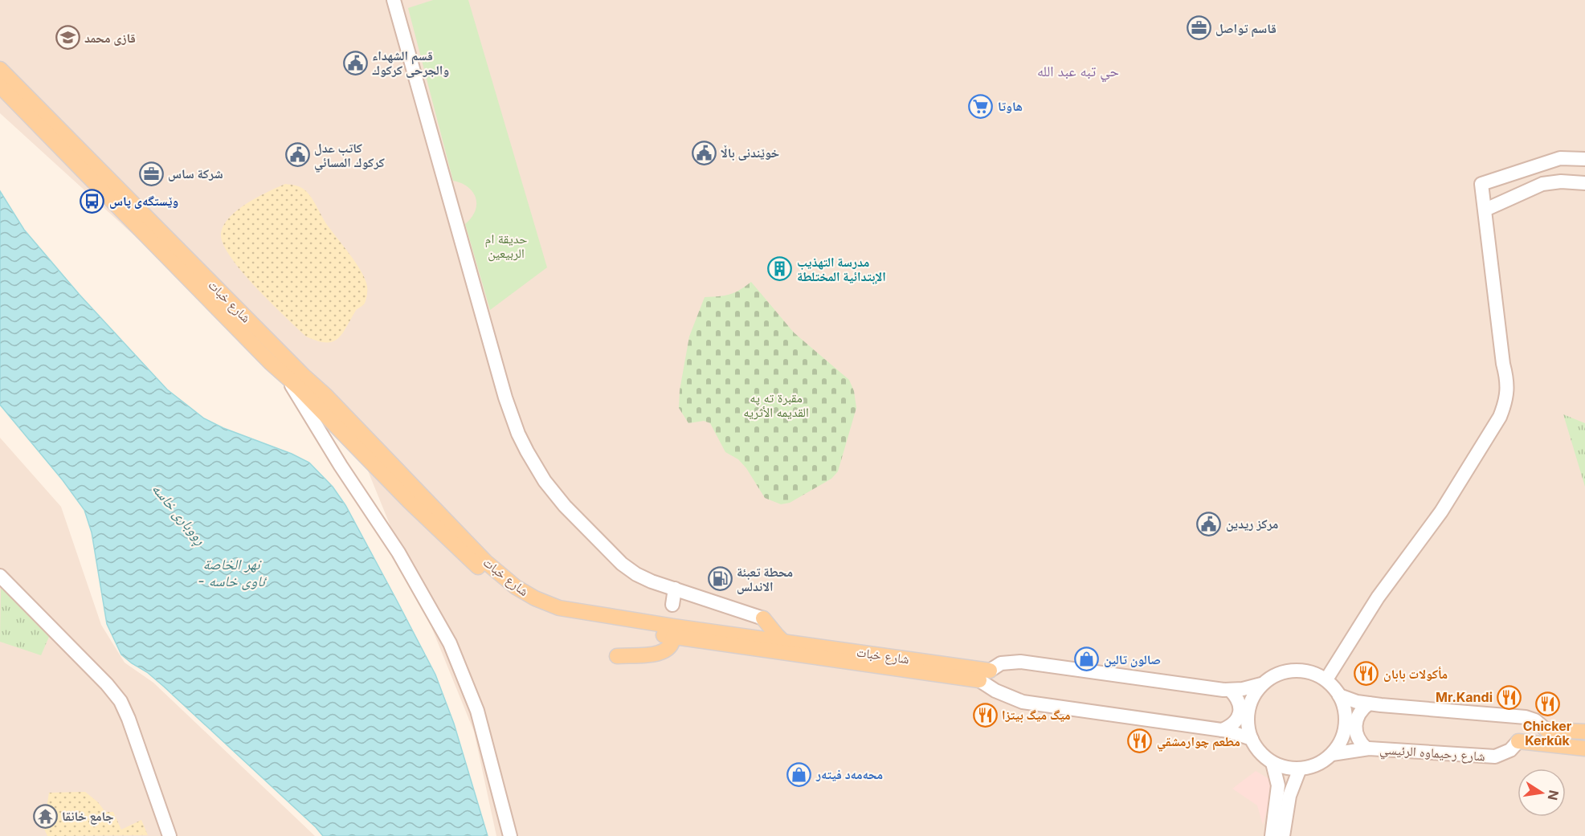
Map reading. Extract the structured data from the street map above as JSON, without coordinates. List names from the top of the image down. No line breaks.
{"streets":{"main road":["شارع خبات","شارع رحيماوه الرئيسي"]},"crossings":[["شارع خبات","شارع رحيماوه الرئيسي"]],"districts":["حي تبه عبد الله"],"water":["ڕووباری خاسە","نهر الخاصة - ئاوی خاسە"],"parks":["حديقة ام الربيعين","مقبرة ته په القديمه الأثريه"],"places":{"office":["قاسم تواصل","شركة ساس"],"school or university":["قازی محمد"],"public building":["قسم الشهداء والجرحى كركوك","خوێندنی باڵا","كاتب عدل كركوك المسائي","مركز ريدين"],"supermarket":["هاوتا"],"bus stop":["وێستگەی پاس"],"building":["مدرسة التهذيب الإبتدائية المختلطة"],"fuel station":["محطة تعبئة الاندلس"],"shop":["صالون تالين","محەمەد فیتەر"],"restaurant":["مأكولات بابان","Mr.Kandi","Chicker Kerkûk","ميگ ميگ بيتزا","مطعم چوارمشقي"],"temple":["جامع خانقا"]},"north":"right"}
